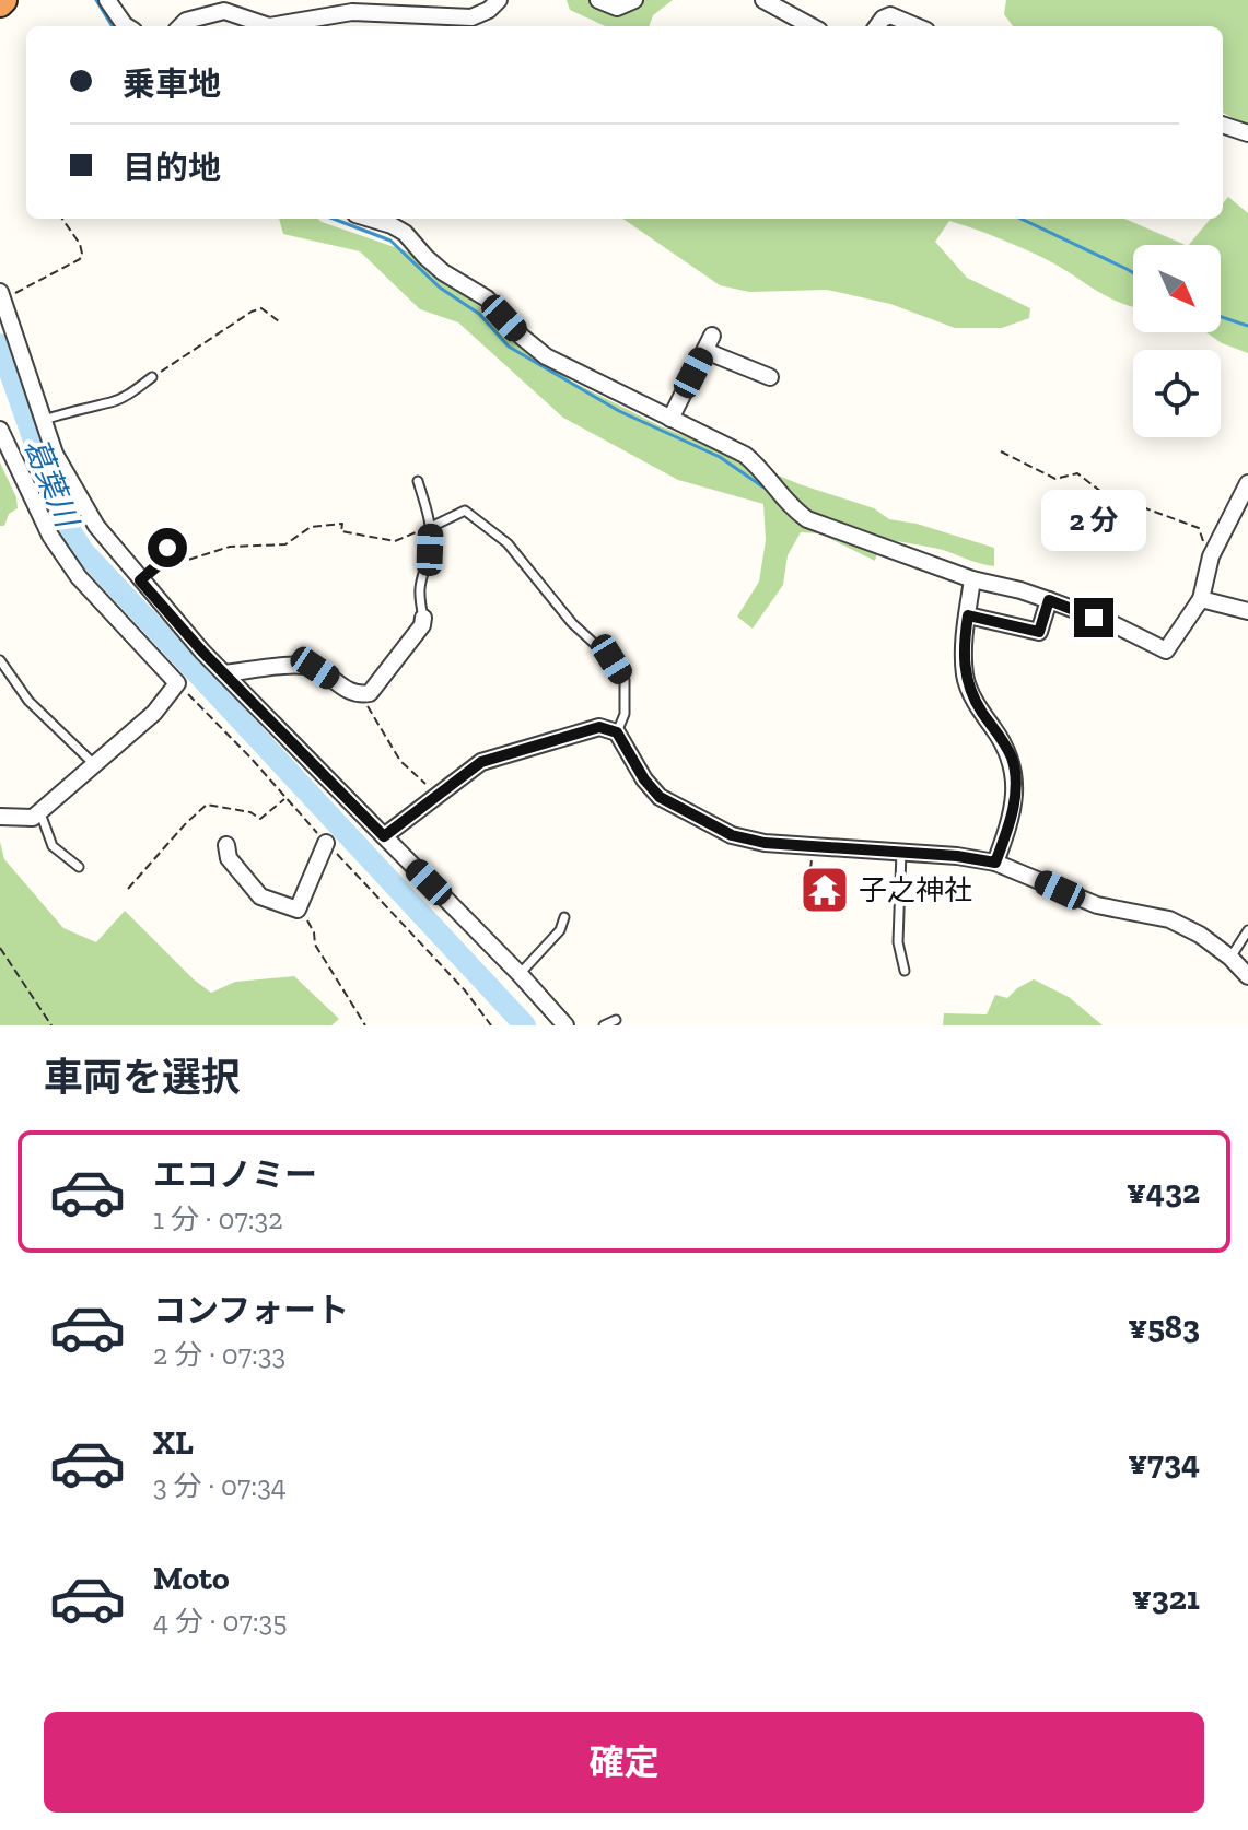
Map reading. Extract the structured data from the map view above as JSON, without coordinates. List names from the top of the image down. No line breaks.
{"water":["葛葉川"],"places":{"temple":["子之神社"]},"north":"bottom right","page":{"banner":["乗車地","目的地"],"bubble":"2 分","heading":"車両を選択","list":[{"name":"エコノミー","note":"1 分 · 07:32","value":"¥432"},{"name":"コンフォート","note":"2 分 · 07:33","value":"¥583"},{"name":"XL","note":"3 分 · 07:34","value":"¥734"},{"name":"Moto","note":"4 分 · 07:35","value":"¥321"}],"buttons":"確定"}}
